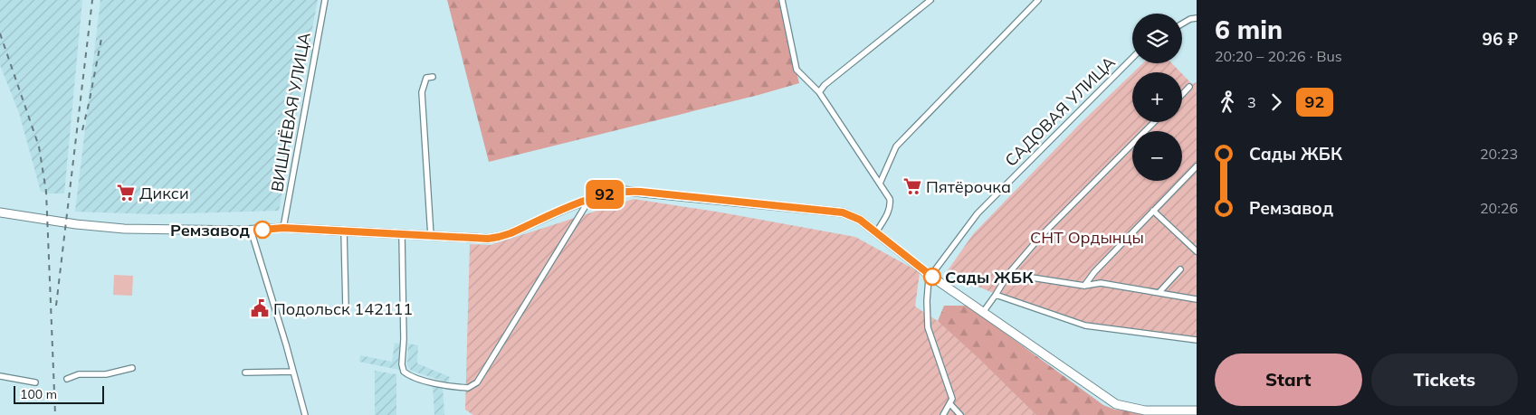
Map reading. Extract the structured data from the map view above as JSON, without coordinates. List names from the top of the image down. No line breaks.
{"streets":{"street":["САДОВАЯ УЛИЦА","ВИШНЁВАЯ УЛИЦА"]},"parks":["СНТ Ордынцы"],"places":{"supermarket":["Пятёрочка","Дикси"],"other":["Ремзавод","Сады ЖБК"],"public building":["Подольск 142111"]},"lines":["bus line 92"],"scale_bar":"100 m","page":{"on_map":"92","heading":["6 min","20:20 – 20:26 · Bus","96 ₽"],"map_buttons":["+","−"],"legs":["3","92"],"list":[{"name":"Сады ЖБК","value":"20:23"},{"name":"Ремзавод","value":"20:26"}],"buttons":["Start","Tickets"],"scale":"100 m"}}
